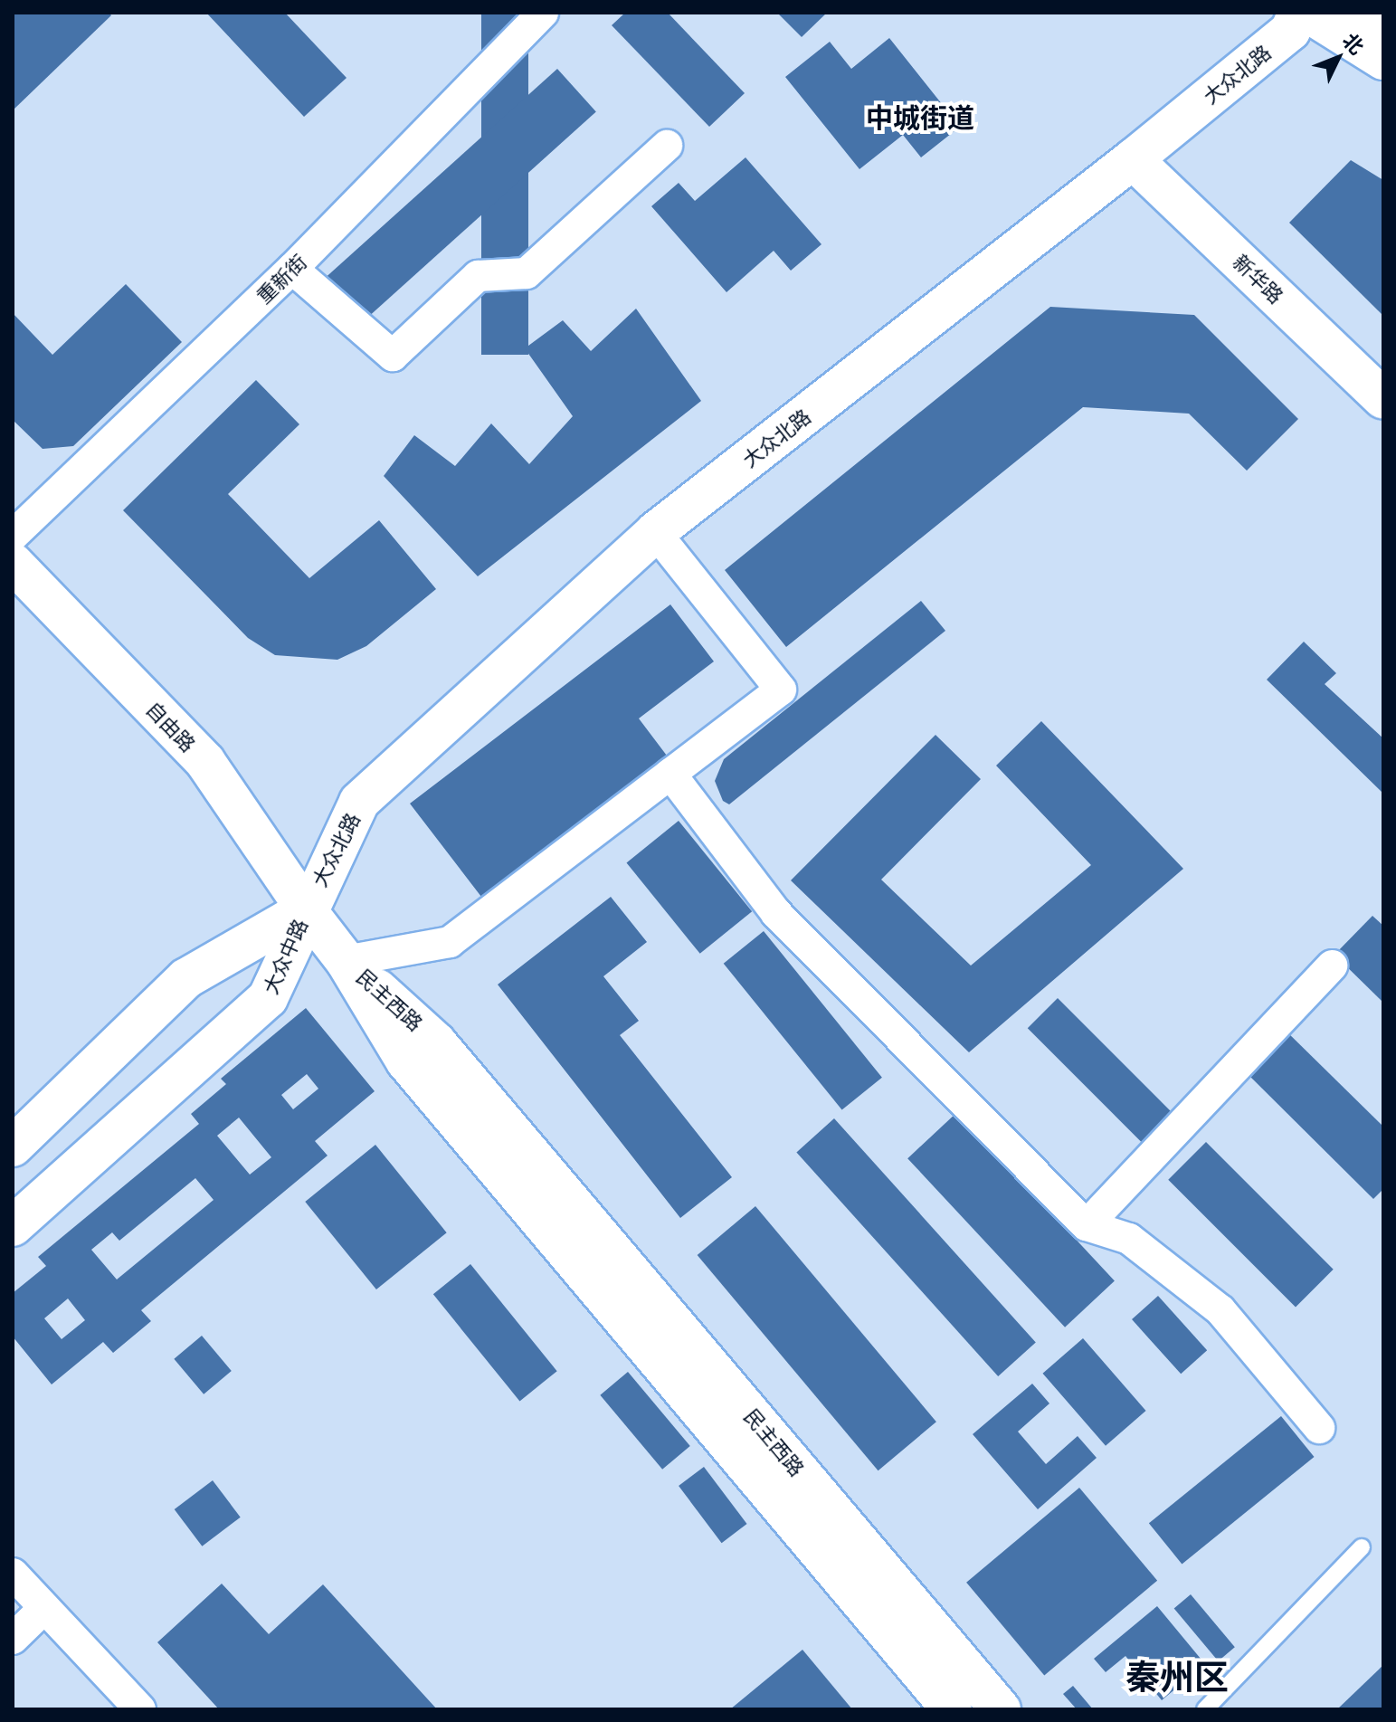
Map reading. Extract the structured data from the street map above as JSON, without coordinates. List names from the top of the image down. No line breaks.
{"streets":{"main road":["大众北路","新华路","自由路","大众中路","民主西路"],"street":["重新街"]},"crossings":[["大众北路","新华路"],["大众北路","自由路"],["大众北路","大众中路"],["自由路","大众中路"],["自由路","民主西路"]],"districts":["中城街道","秦州区"],"north":"top right"}
